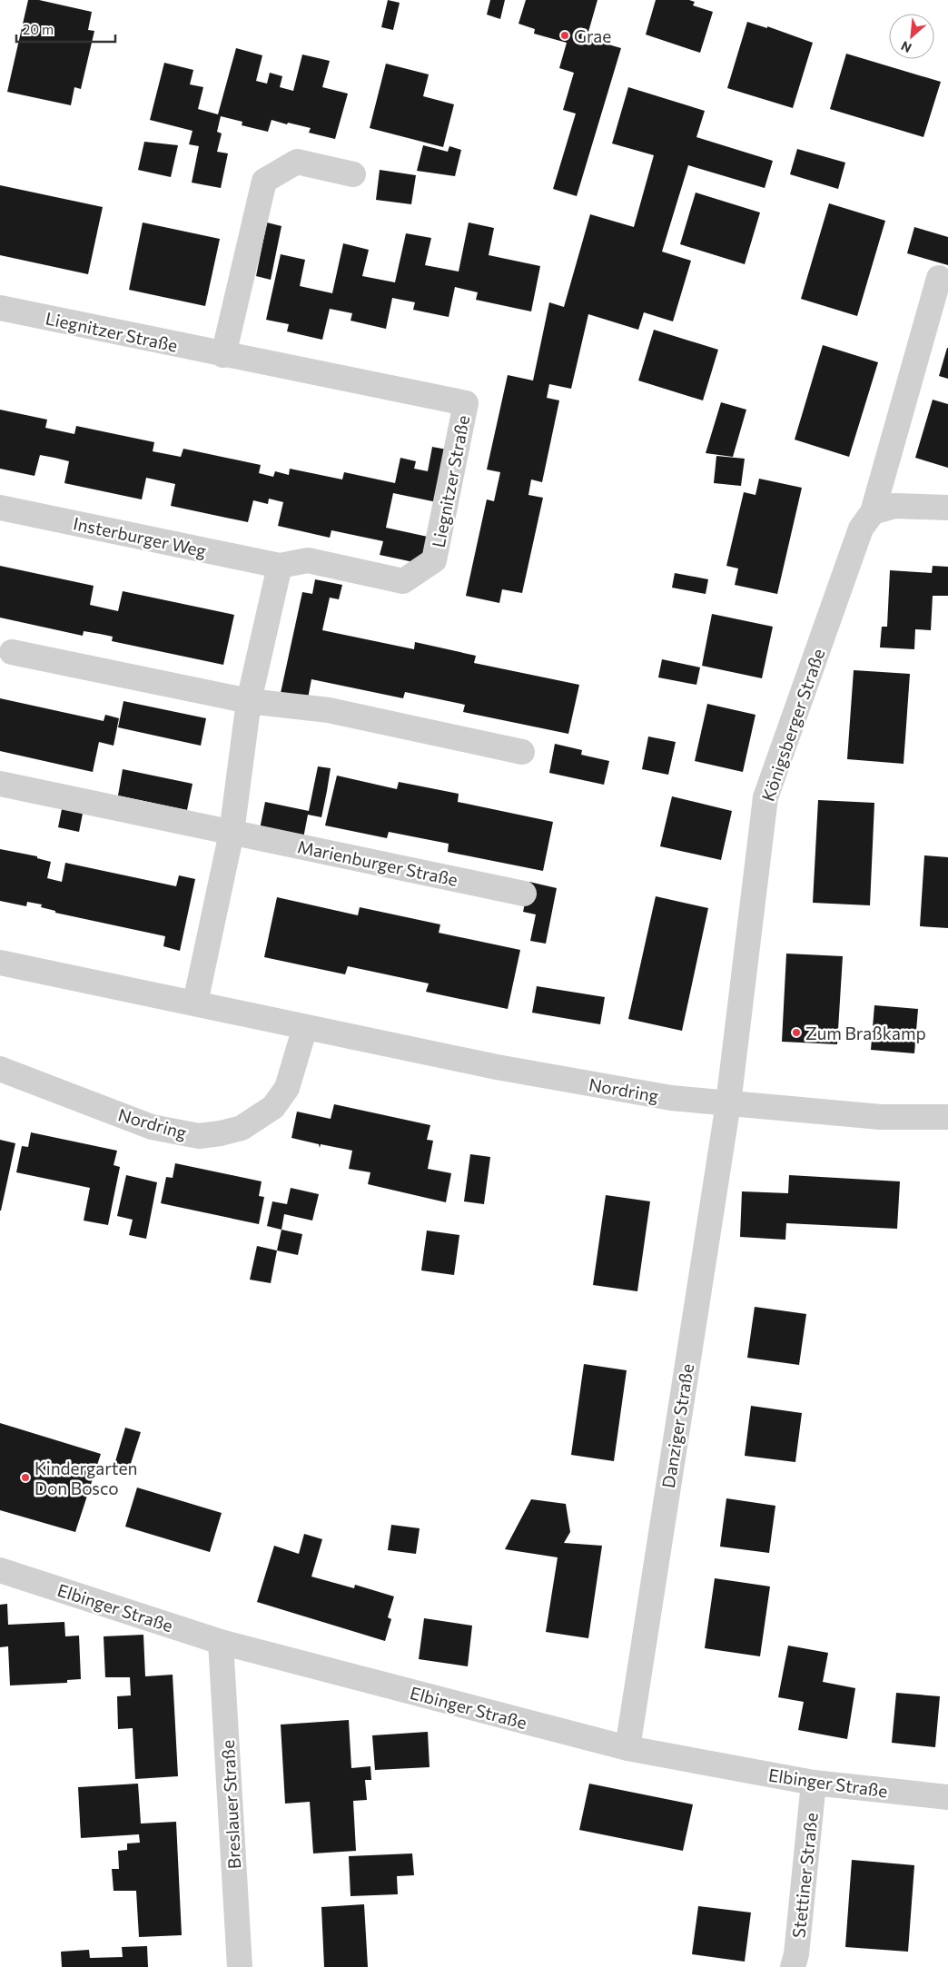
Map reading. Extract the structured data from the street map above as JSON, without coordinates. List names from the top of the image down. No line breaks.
{"streets":{"street":["Liegnitzer Straße","Insterburger Weg","Königsberger Straße","Marienburger Straße","Nordring","Danziger Straße","Elbinger Straße","Breslauer Straße","Stettiner Straße"]},"crossings":[["Liegnitzer Straße","Insterburger Weg"],["Königsberger Straße","Nordring"],["Königsberger Straße","Danziger Straße"],["Nordring","Danziger Straße"],["Danziger Straße","Elbinger Straße"],["Elbinger Straße","Breslauer Straße"],["Elbinger Straße","Stettiner Straße"]],"places":["Grae","Zum Braßkamp","Kindergarten Don Bosco"],"scale_bar":"20 m","north":"bottom left"}
